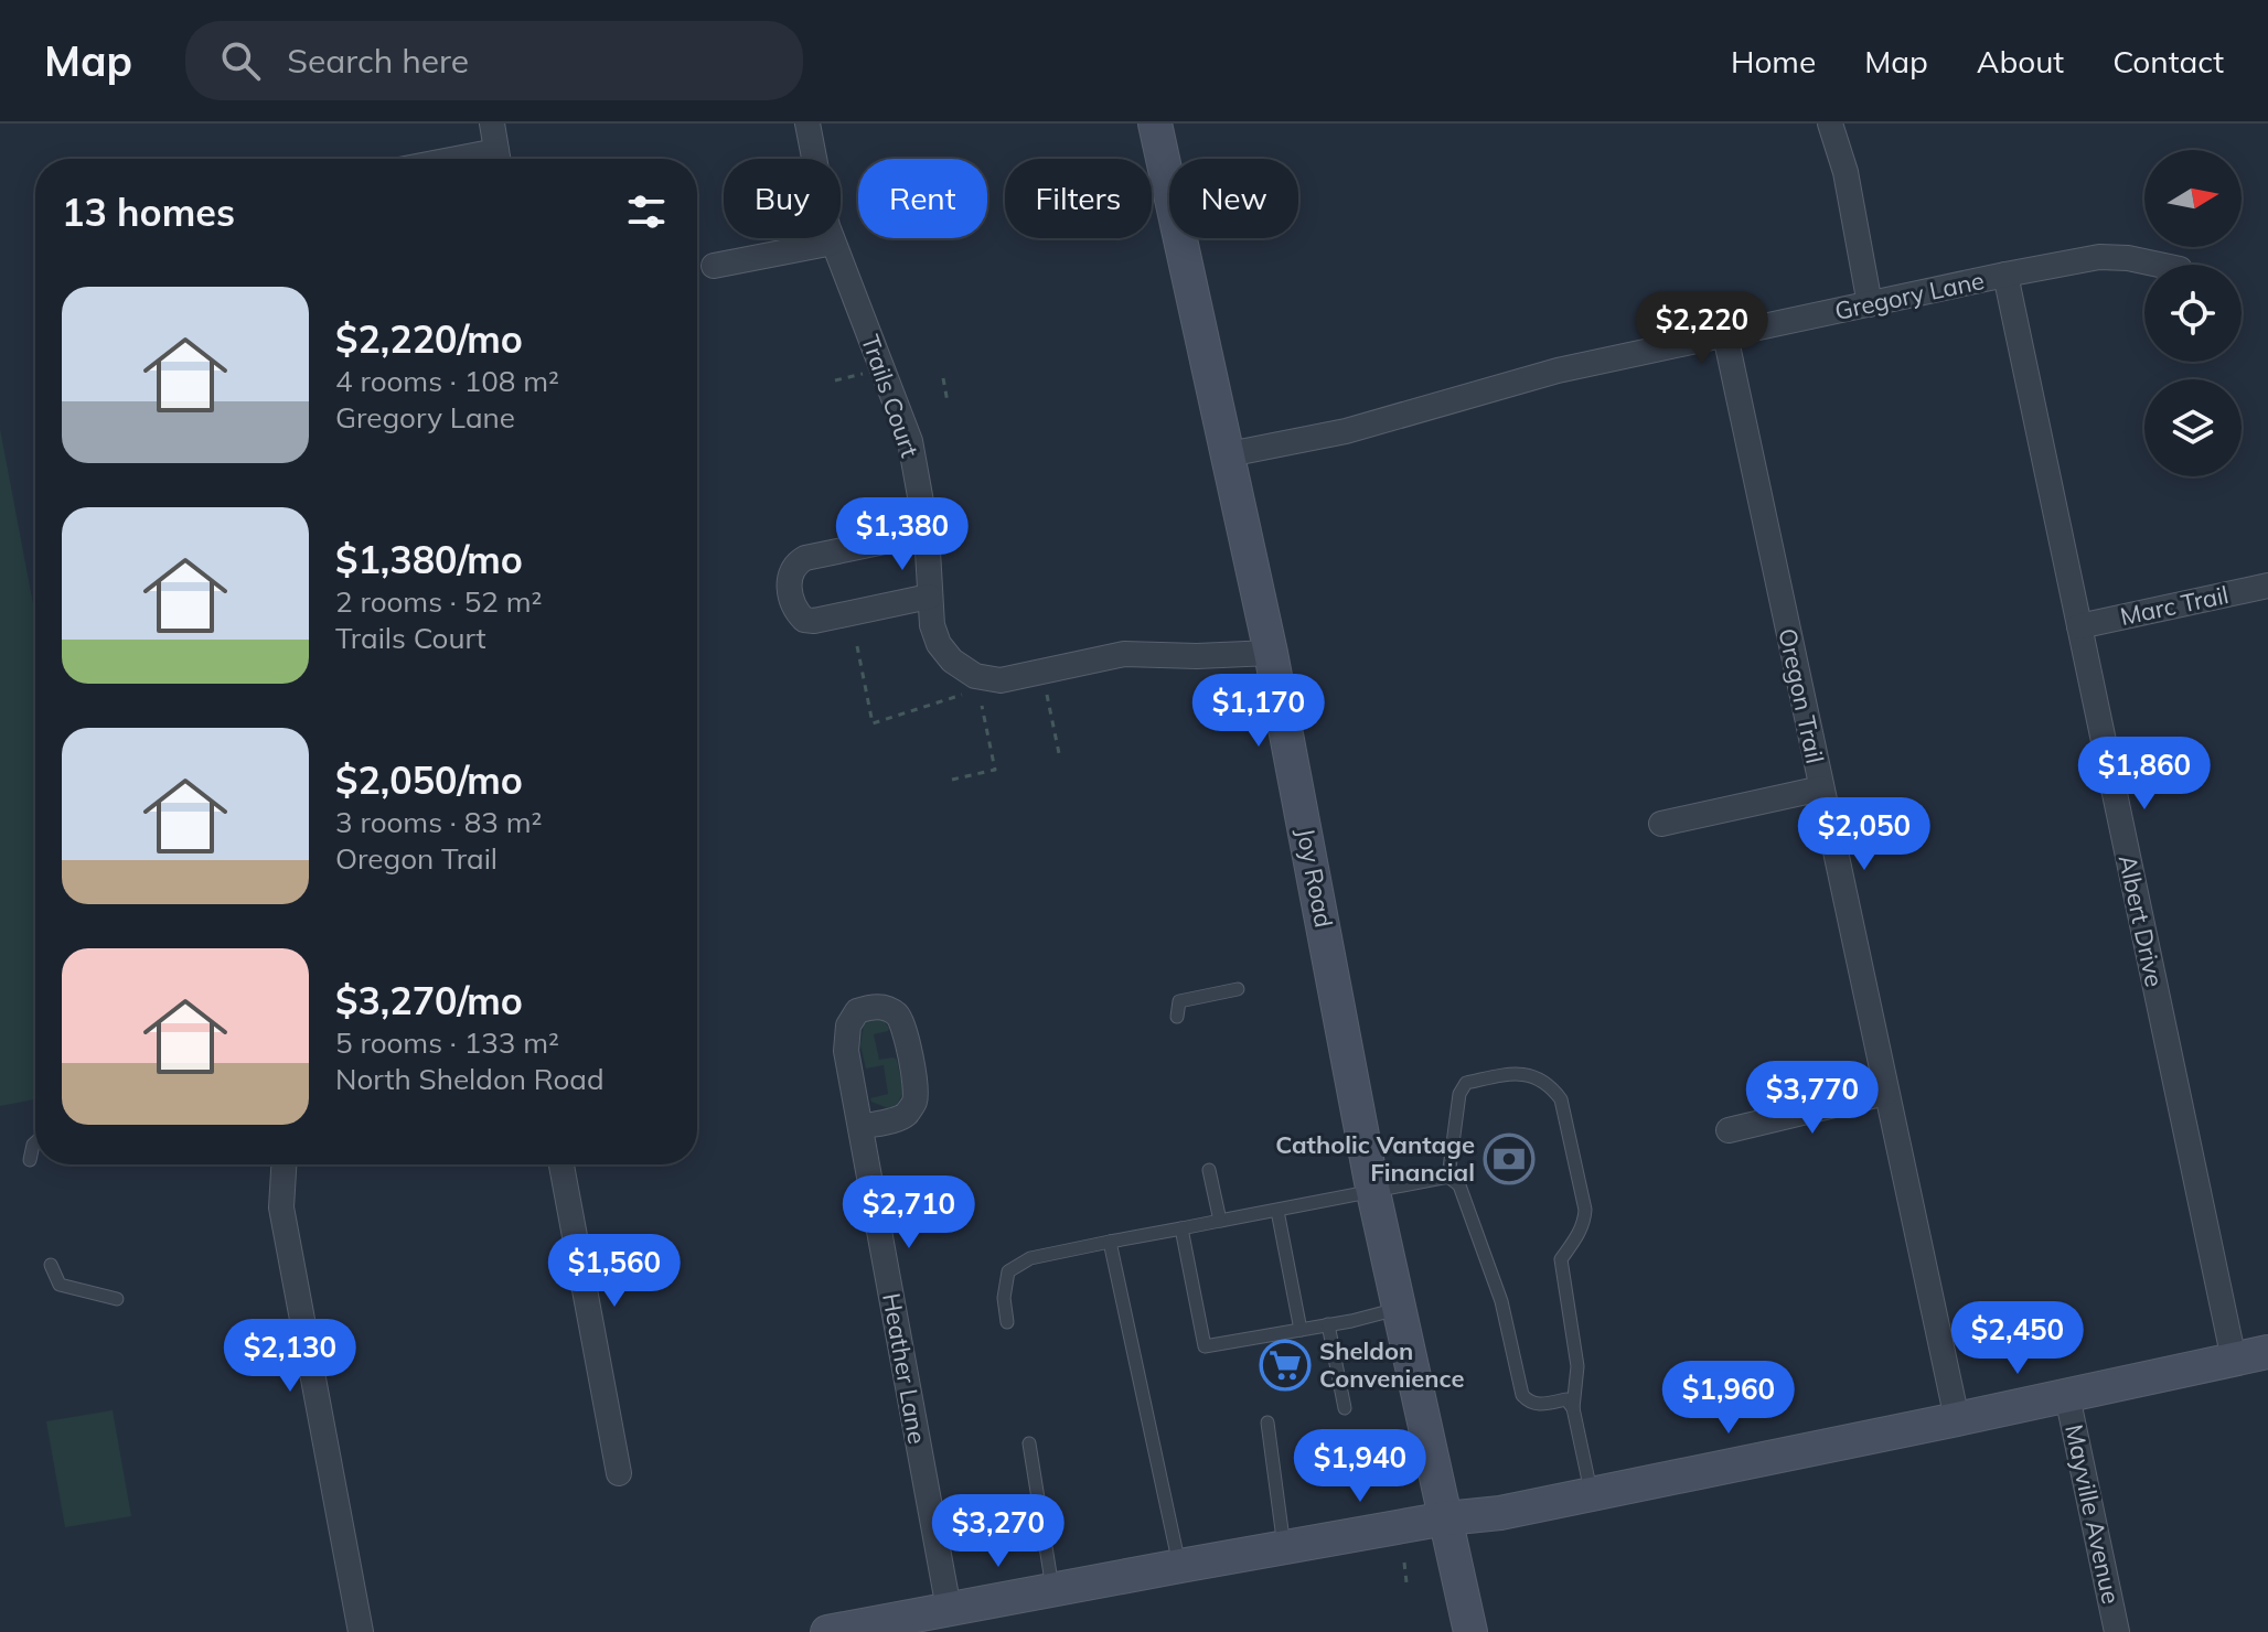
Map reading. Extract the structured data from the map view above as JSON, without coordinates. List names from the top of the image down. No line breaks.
{"streets":{"street":["Gregory Lane","Trails Court","Marc Trail","Oregon Trail","Joy Road","Albert Drive","Heather Lane","Mayville Avenue"]},"crossings":[["Gregory Lane","Oregon Trail"],["Gregory Lane","Joy Road"],["Gregory Lane","Albert Drive"],["Trails Court","Joy Road"],["Marc Trail","Albert Drive"]],"places":{"bank":["Catholic Vantage Financial"],"supermarket":["Sheldon Convenience"]},"north":"right","page":{"header":"Map","search":"Search here","nav":["Home","Map","About","Contact"],"chip":["Buy","Rent","Filters","New"],"heading":"13 homes","list":[{"name":"$2,220/mo","note":"4 rooms · 108 m² · Gregory Lane"},{"name":"$1,380/mo","note":"2 rooms · 52 m² · Trails Court"},{"name":"$2,050/mo","note":"3 rooms · 83 m² · Oregon Trail"},{"name":"$3,270/mo","note":"5 rooms · 133 m² · North Sheldon Road"}],"price":["$2,220","$1,380","$1,170","$1,860","$2,050","$3,770","$2,710","$1,560","$2,450","$2,130","$1,960","$1,940","$3,270"]}}
